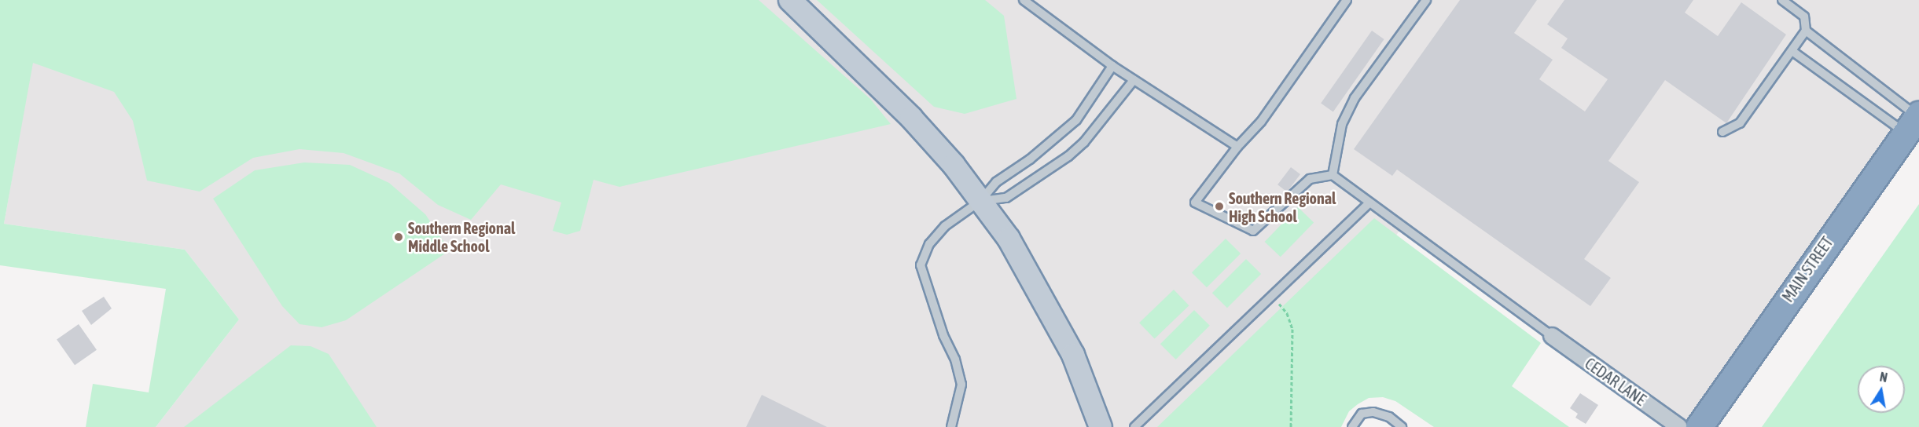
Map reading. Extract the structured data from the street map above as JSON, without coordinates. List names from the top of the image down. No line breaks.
{"streets":{"highway":["MAIN STREET"],"street":["CEDAR LANE"]},"places":["Southern Regional High School","Southern Regional Middle School"],"north":"top"}
